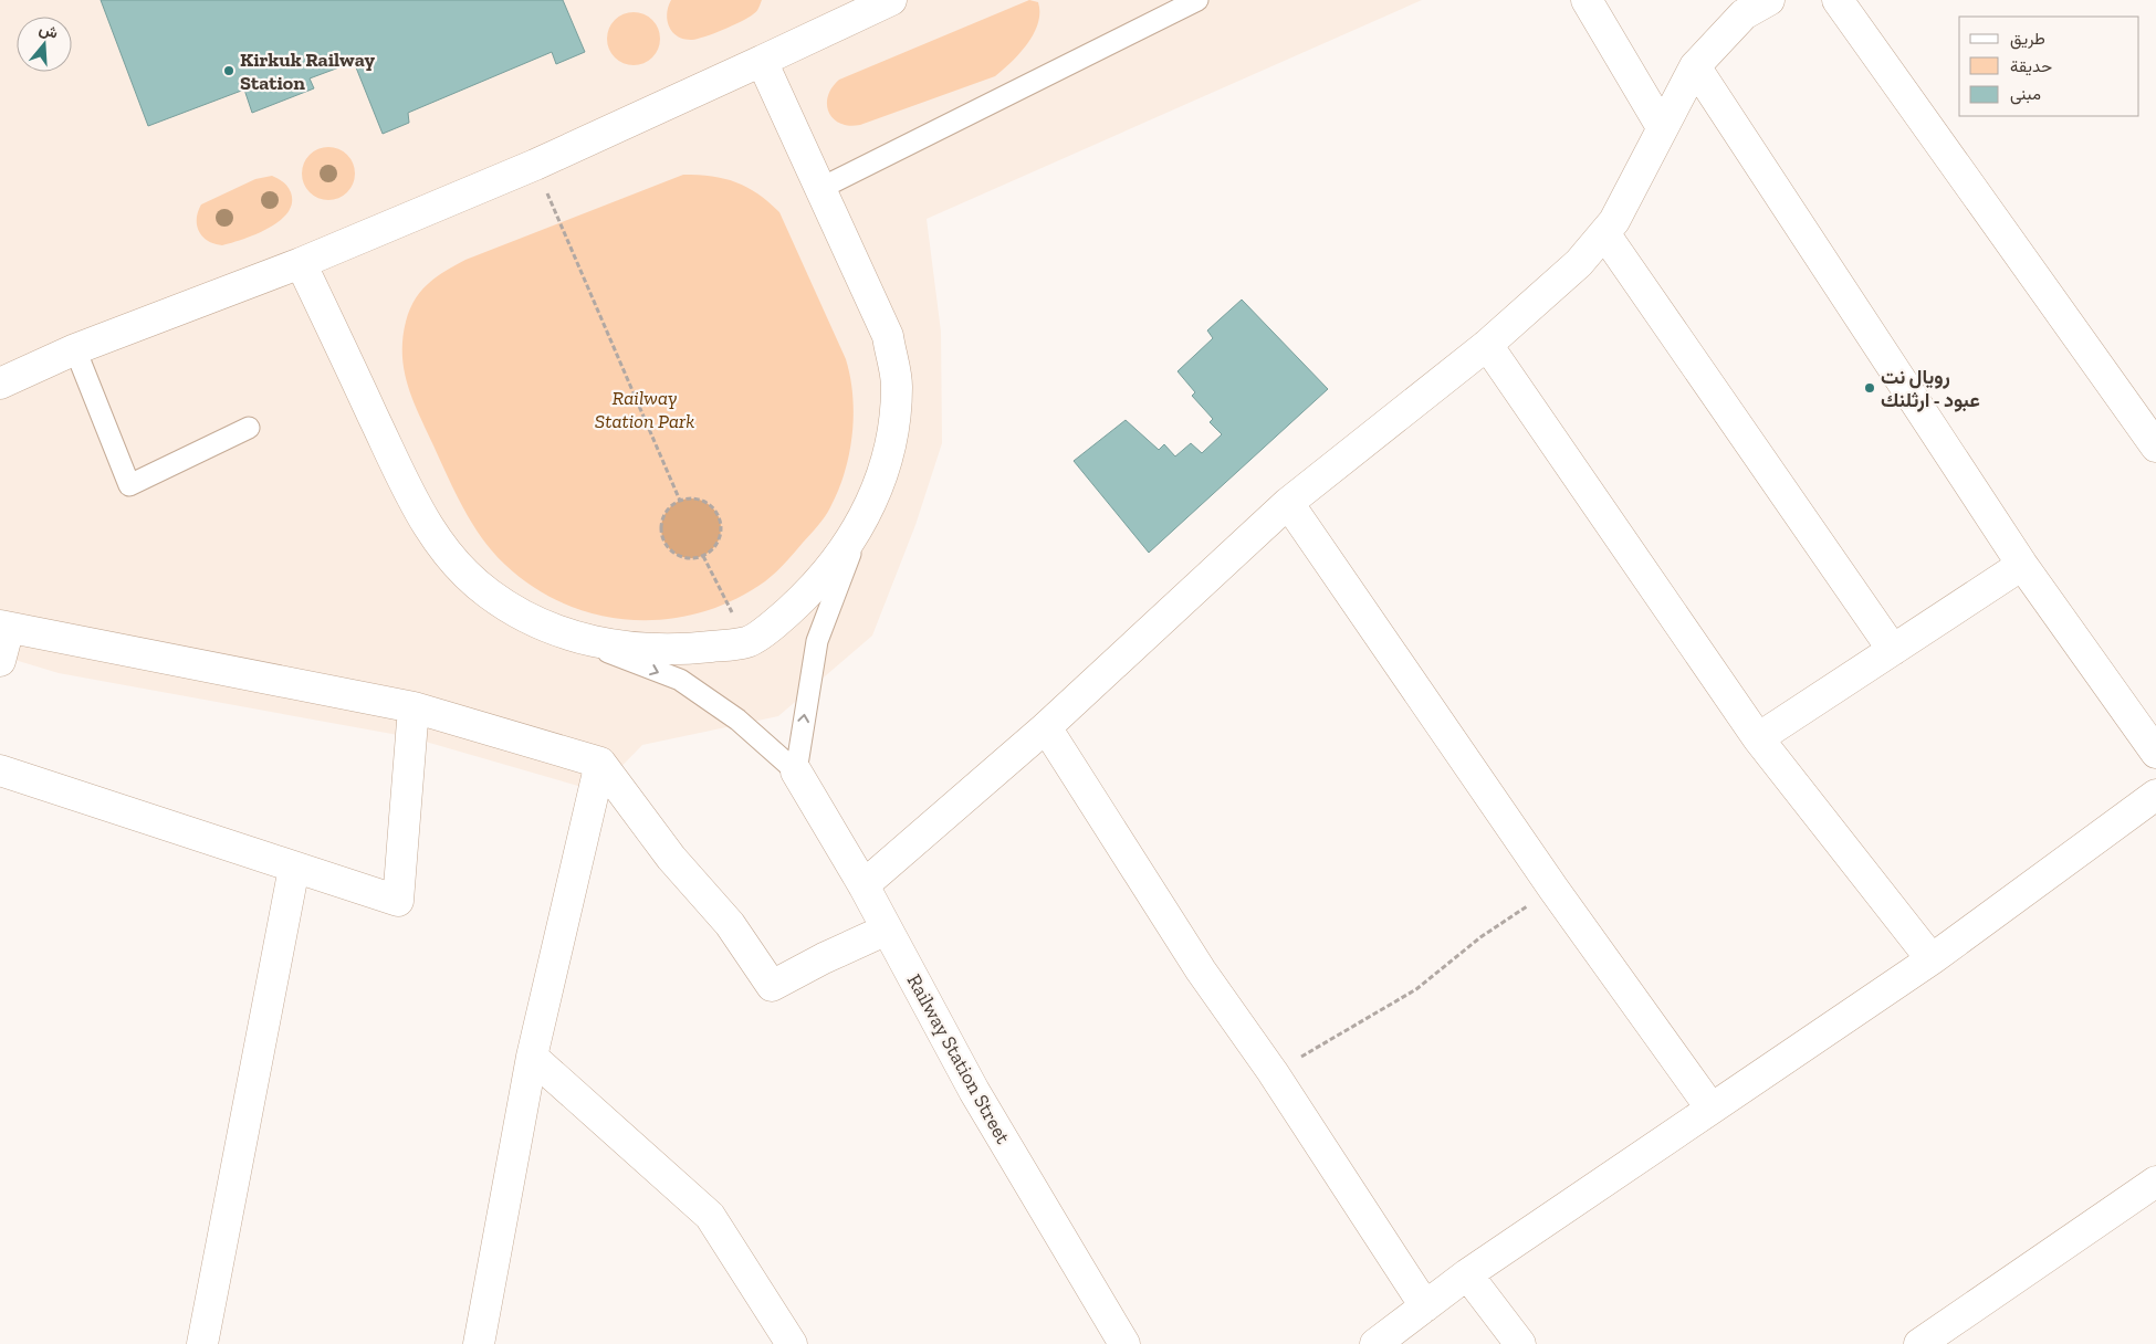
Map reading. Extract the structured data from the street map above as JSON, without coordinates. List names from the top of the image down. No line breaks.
{"streets":{"street":["Railway Station Street"]},"parks":["Railway Station Park"],"places":["Kirkuk Railway Station","رويال نت عبود - ارثلنك"],"legend":["طريق","حديقة","مبنى"],"north":"top"}
